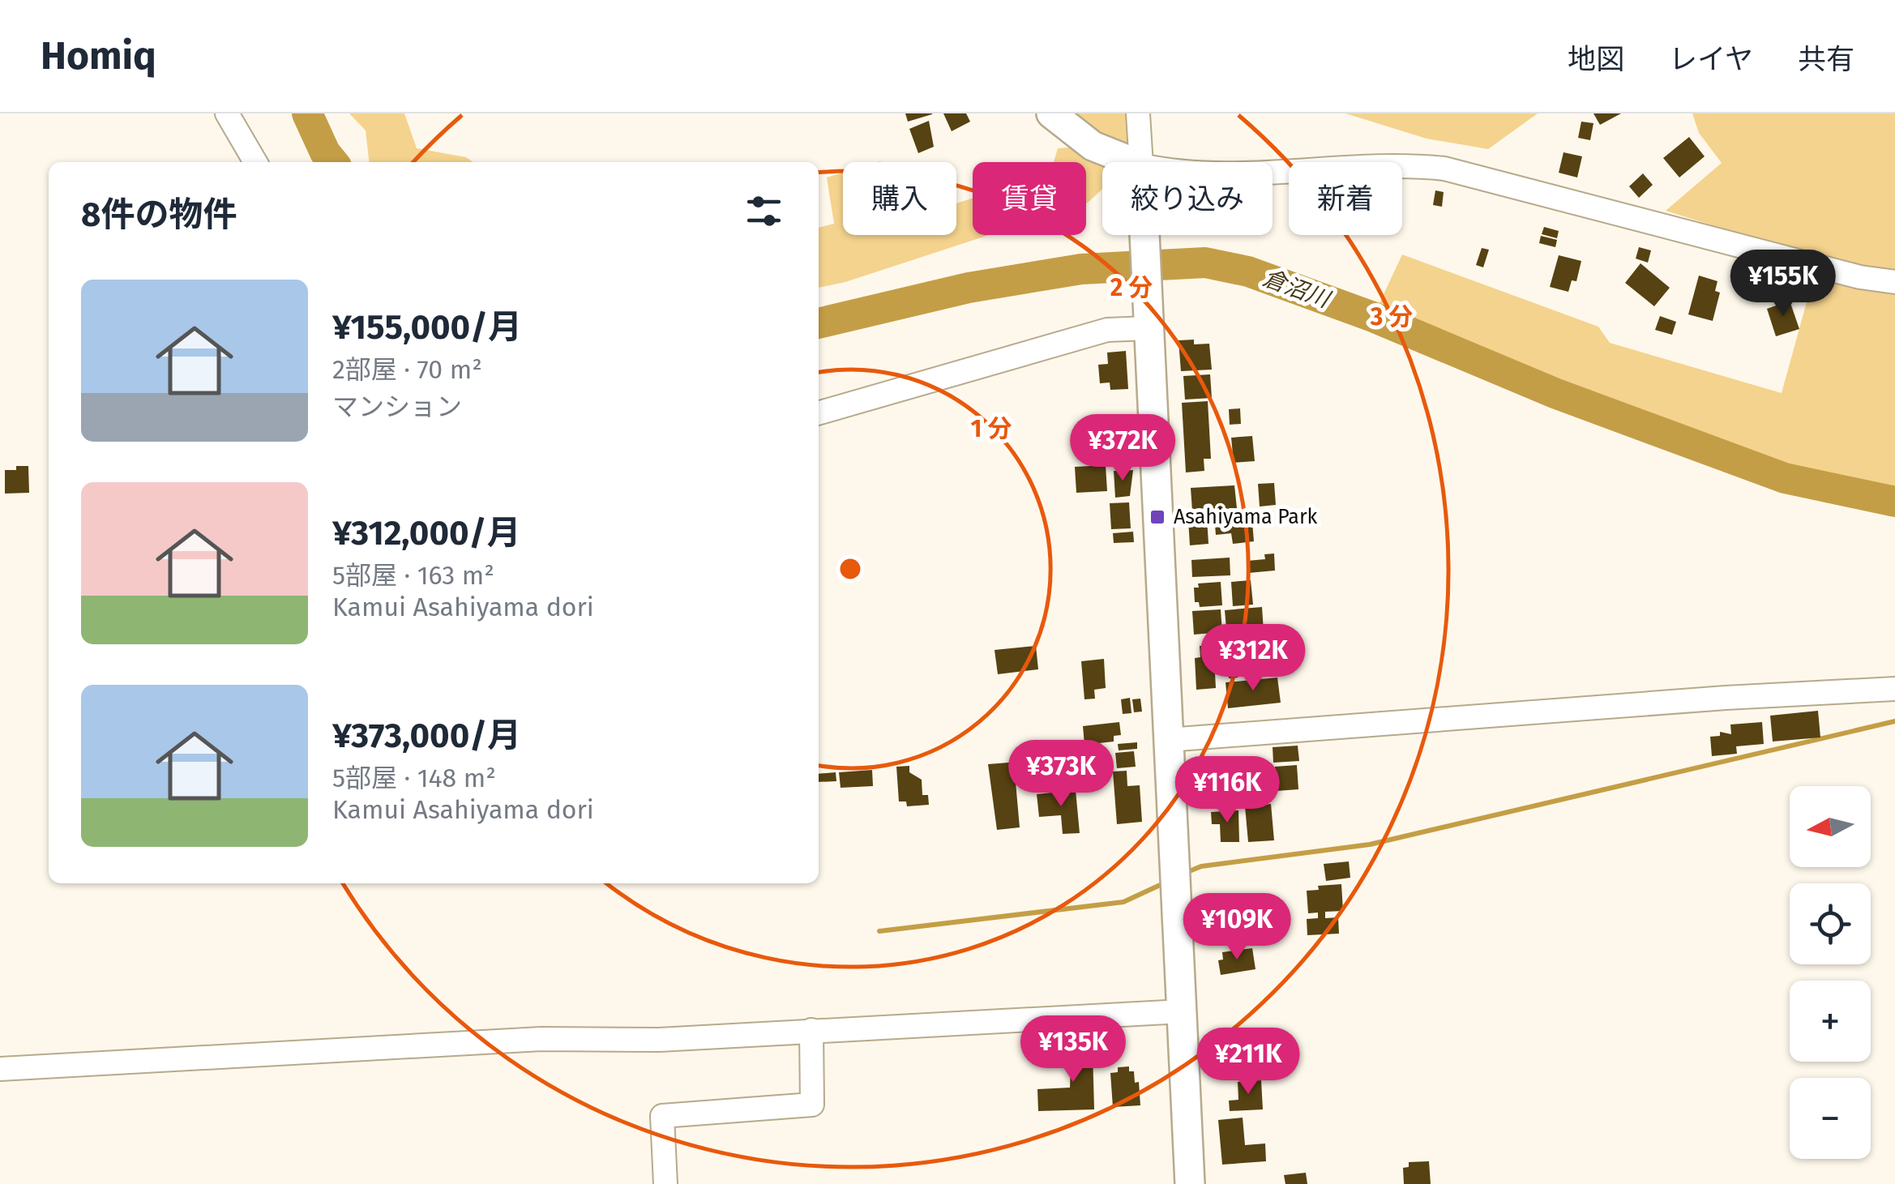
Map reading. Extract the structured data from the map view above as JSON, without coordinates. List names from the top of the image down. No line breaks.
{"water":["倉沼川"],"places":{"transit":["Asahiyama Park"]},"north":"left","page":{"header":"Homiq","nav":["地図","レイヤ","共有"],"chip":["購入","賃貸","絞り込み","新着"],"heading":"8件の物件","price":["¥155K","¥372K","¥312K","¥373K","¥116K","¥109K","¥135K","¥211K"],"list":[{"name":"¥155,000/月","note":"2部屋 · 70 m² · マンション"},{"name":"¥312,000/月","note":"5部屋 · 163 m² · Kamui Asahiyama dori"},{"name":"¥373,000/月","note":"5部屋 · 148 m² · Kamui Asahiyama dori"}],"map_buttons":["+","−"]},"rings":["2 分","3 分","1 分"]}
